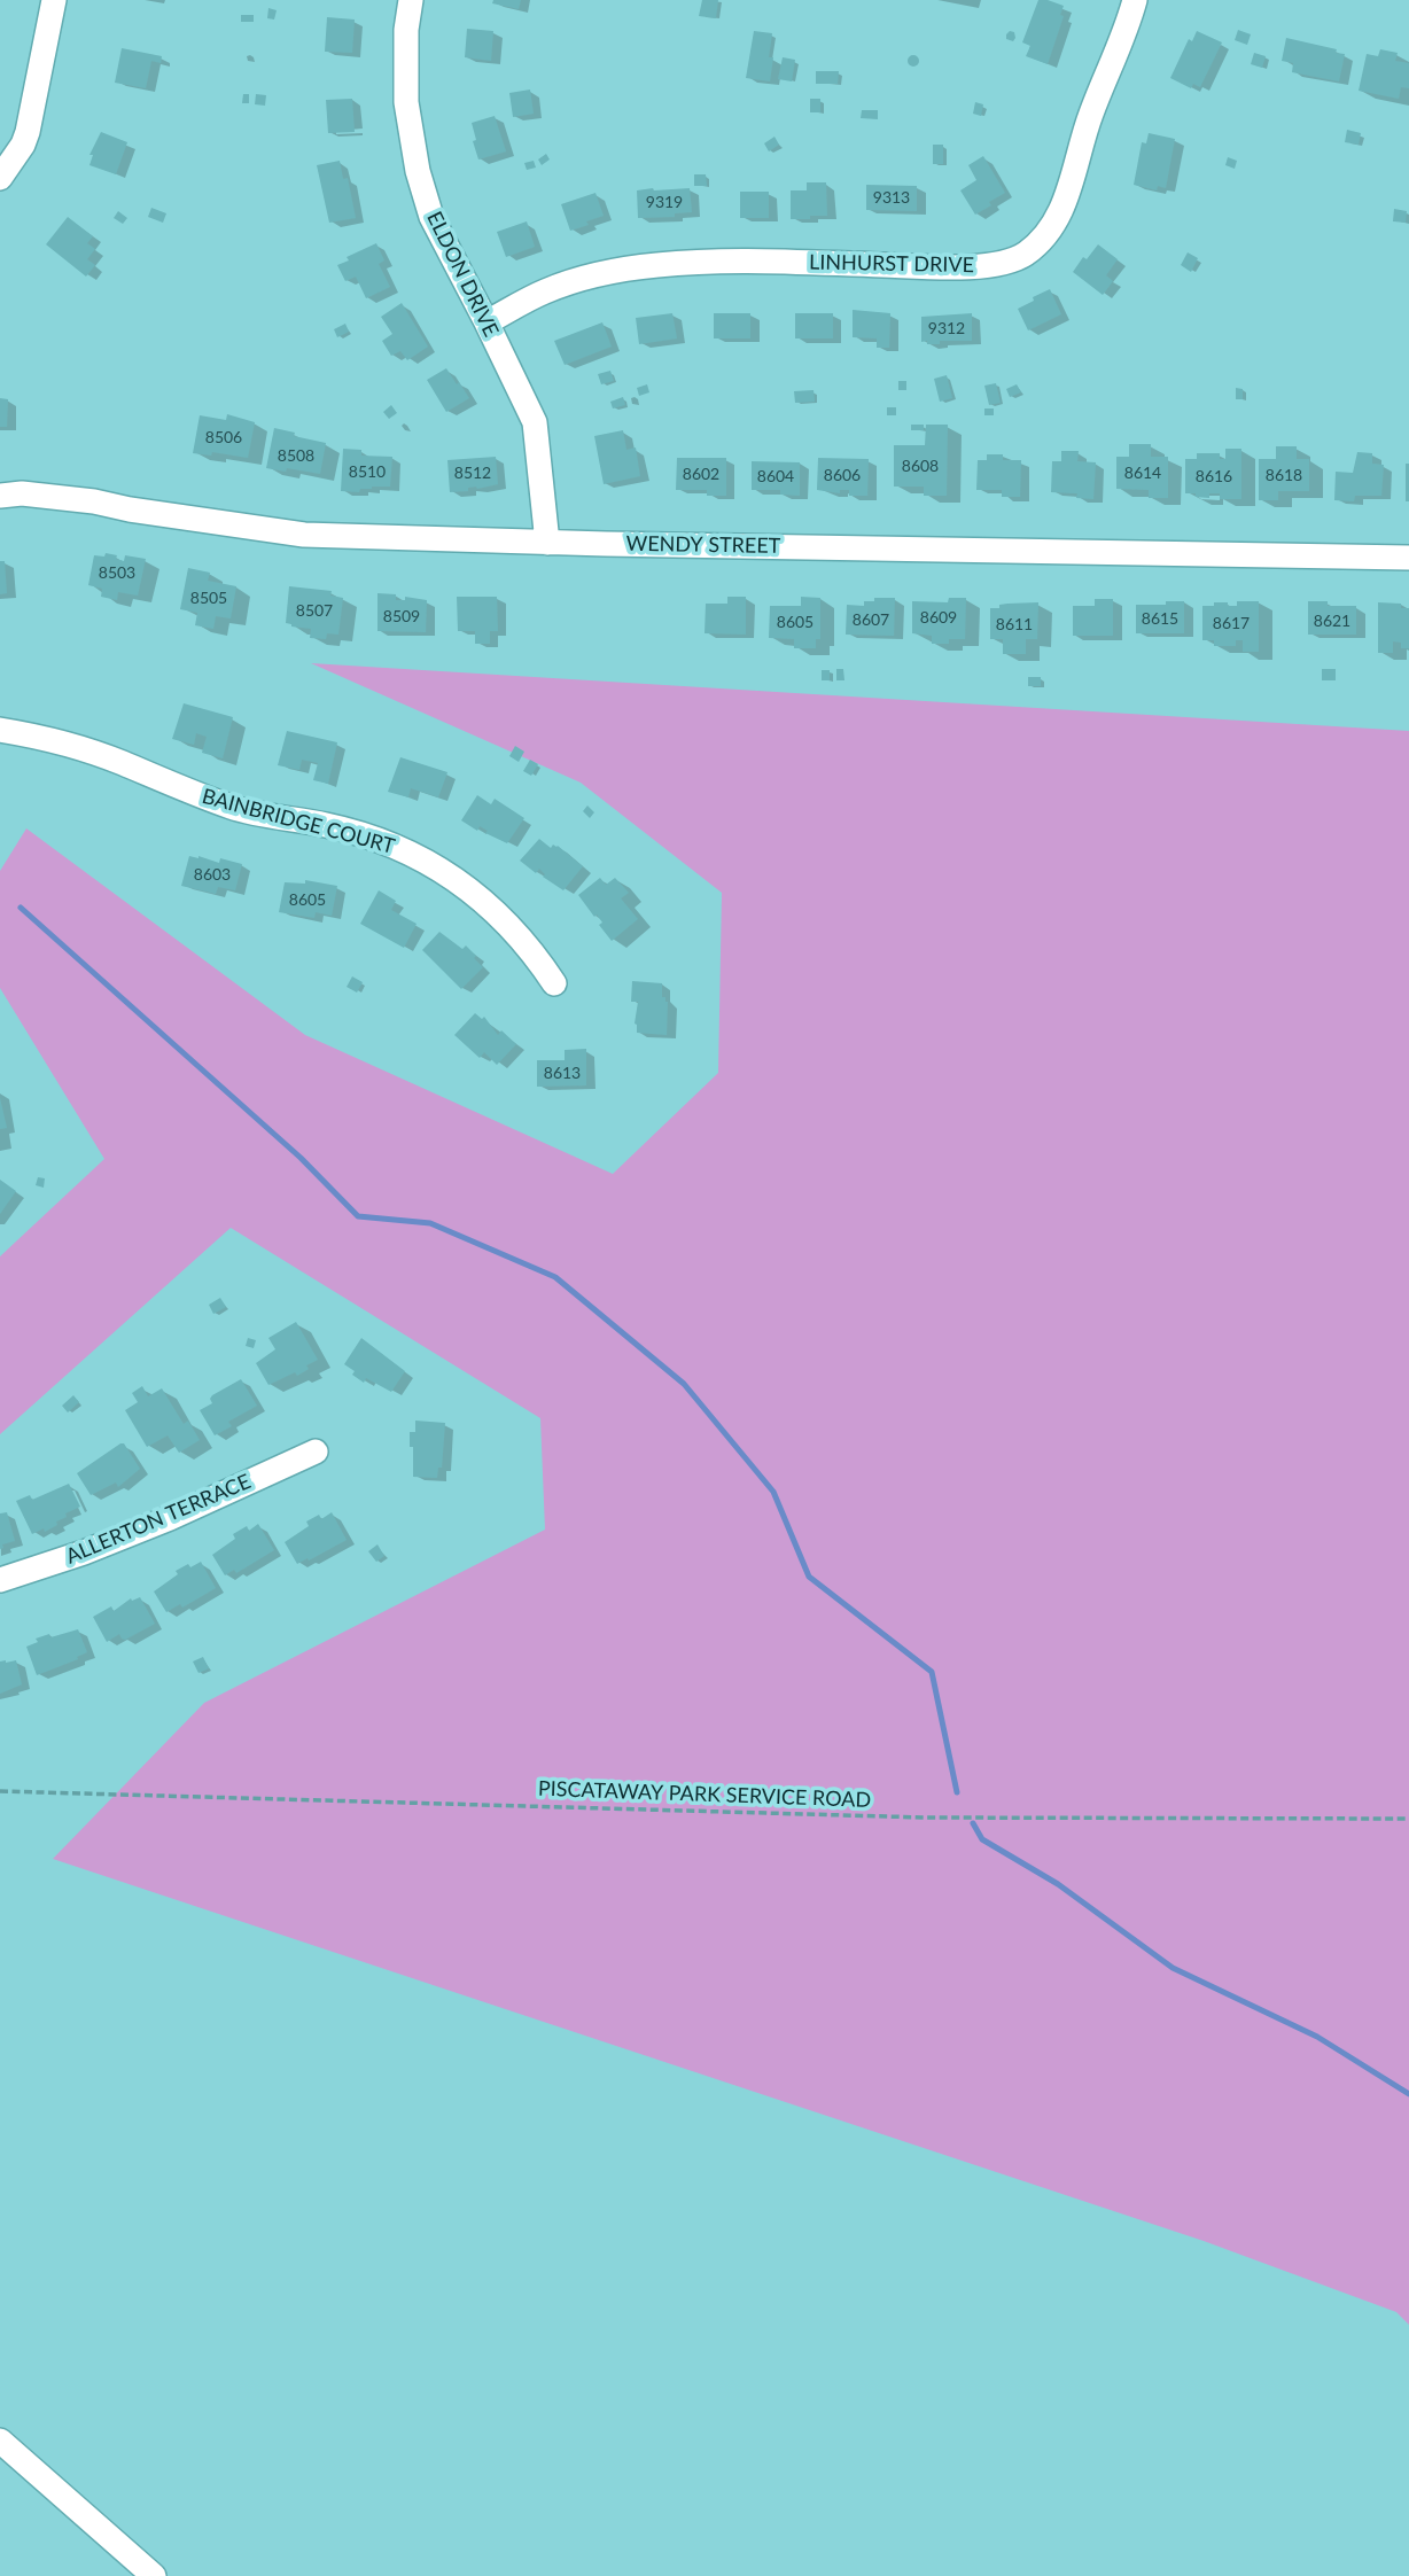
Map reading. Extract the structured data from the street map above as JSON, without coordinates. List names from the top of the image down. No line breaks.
{"streets":{"street":["LINHURST DRIVE","ELDON DRIVE","WENDY STREET","BAINBRIDGE COURT","ALLERTON TERRACE"],"path":["PISCATAWAY PARK SERVICE ROAD"]},"crossings":[["LINHURST DRIVE","ELDON DRIVE"],["ELDON DRIVE","WENDY STREET"]],"house_numbers":["9313","9319","9312","8506","8508","8608","8510","8512","8614","8602","8606","8618","8604","8616","8503","8505","8507","8509","8609","8615","8607","8621","8605","8617","8611","8603","8605","8613"]}
